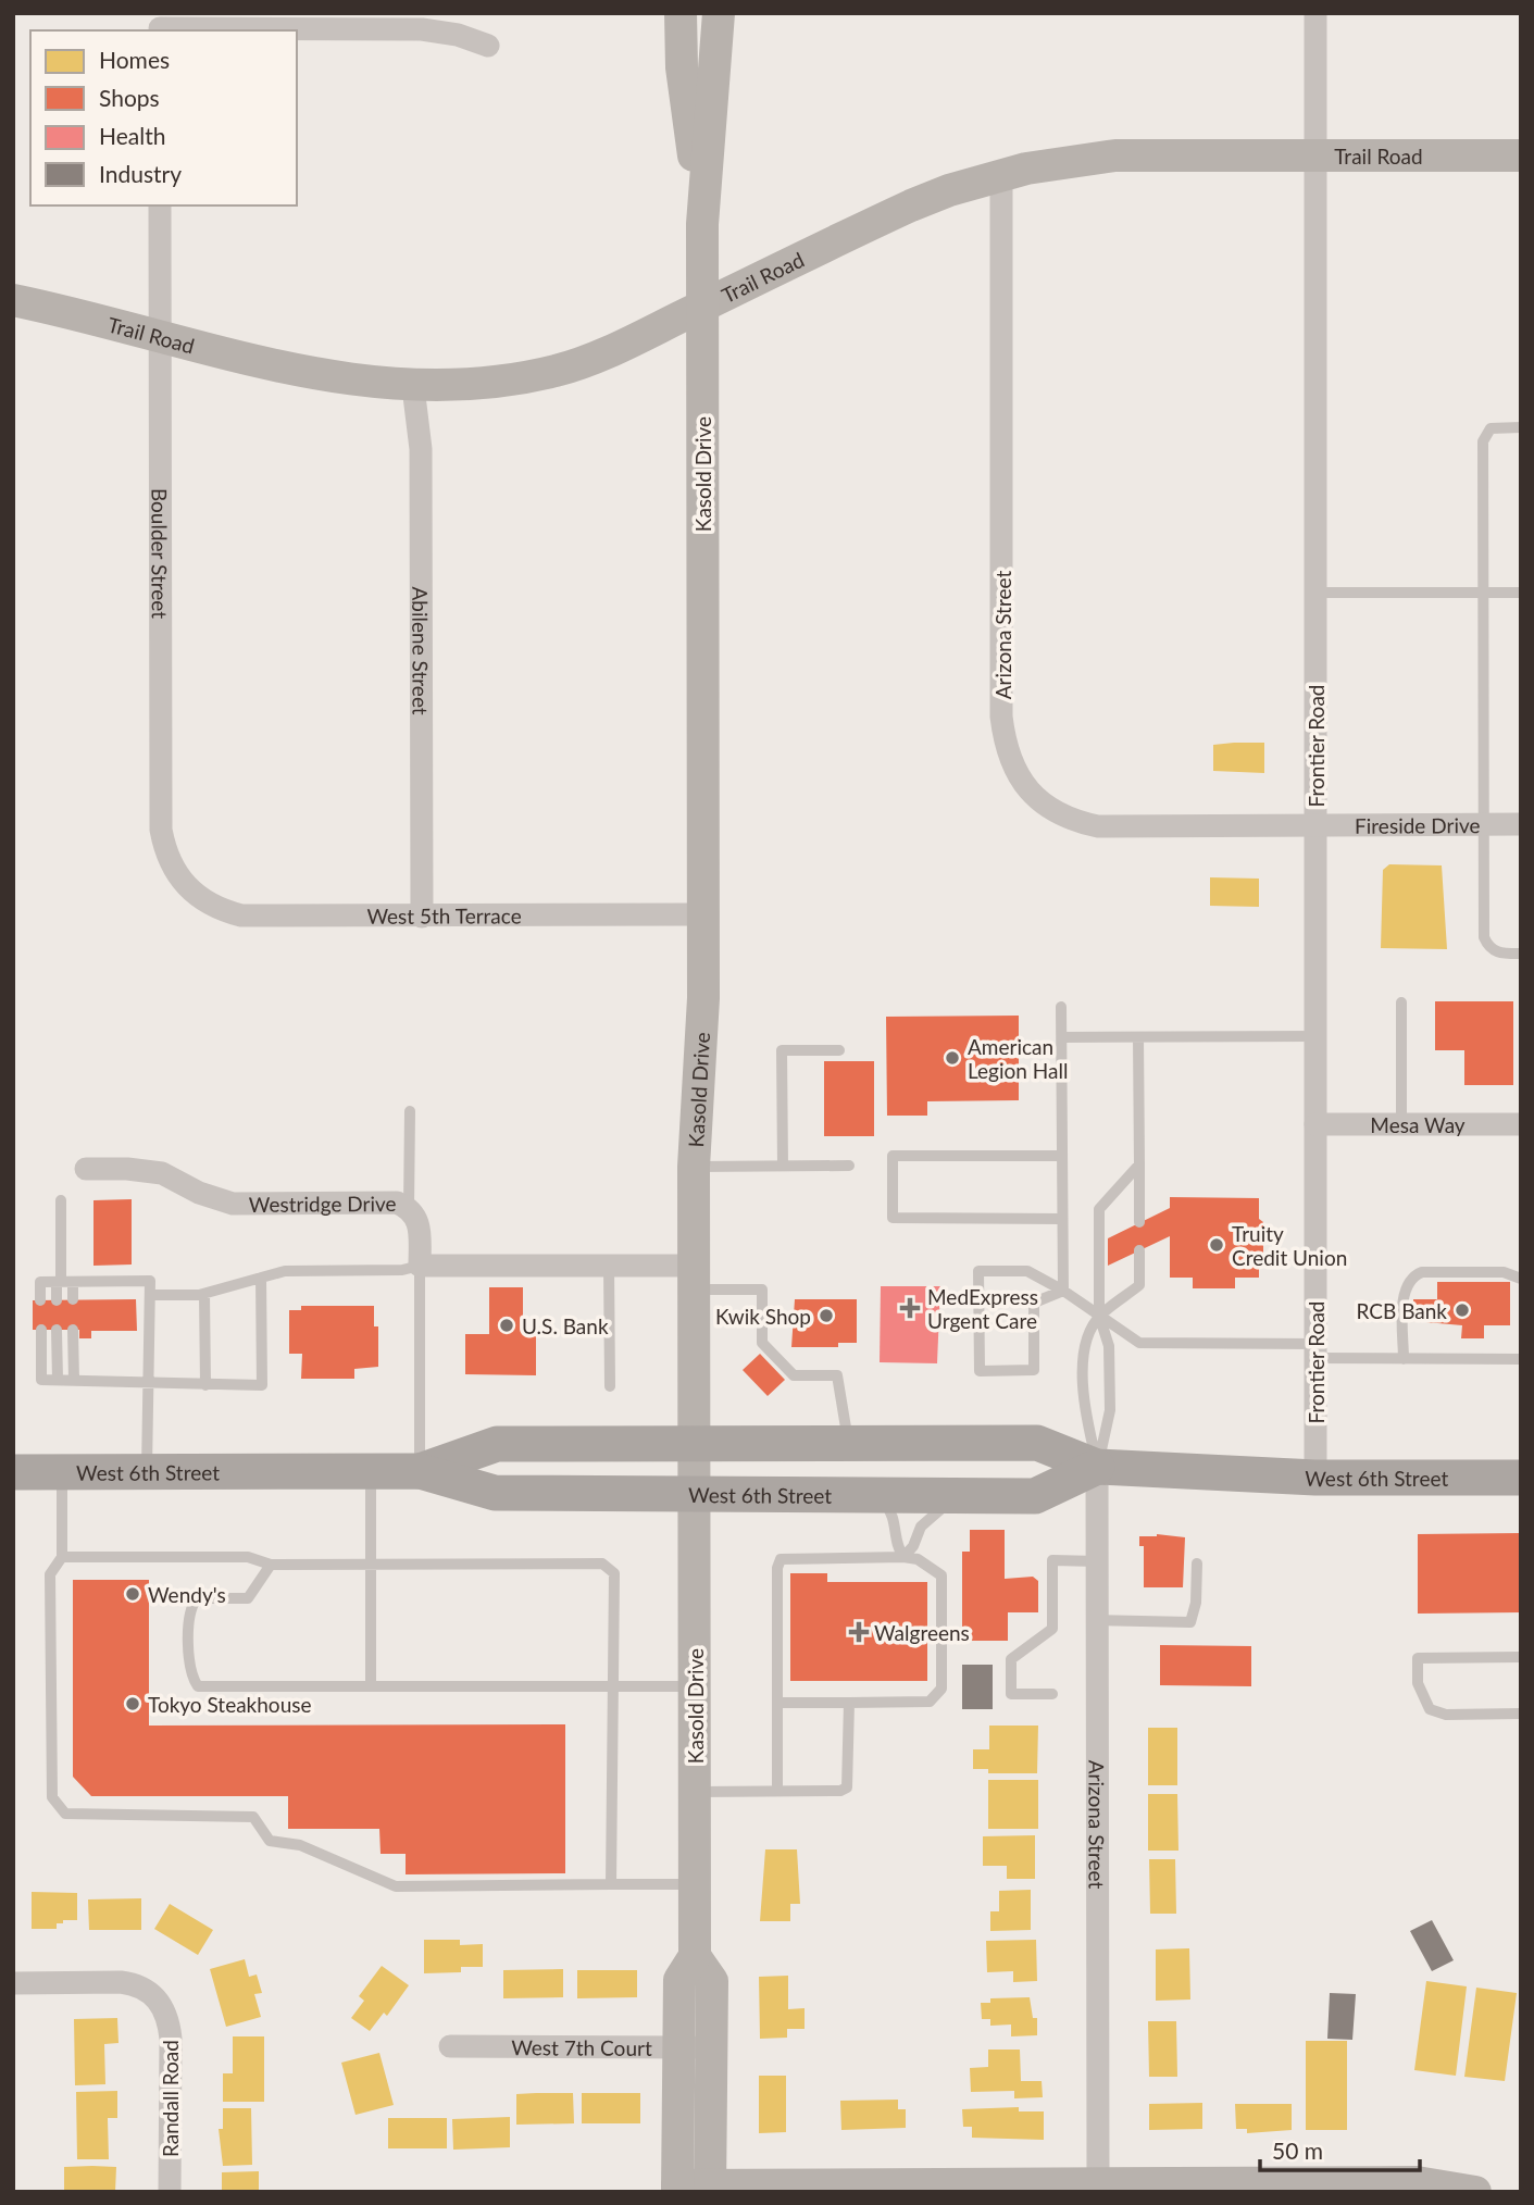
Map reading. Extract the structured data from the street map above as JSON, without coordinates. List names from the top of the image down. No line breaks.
{"streets":{"main road":["Trail Road","Kasold Drive","West 6th Street"],"street":["Boulder Street","Arizona Street","Abilene Street","Frontier Road","Fireside Drive","West 5th Terrace","Mesa Way","Westridge Drive","West 7th Court","Randall Road"]},"crossings":[["Trail Road","Kasold Drive"],["Trail Road","Boulder Street"],["Trail Road","Arizona Street"],["Trail Road","Abilene Street"],["Trail Road","Frontier Road"],["Kasold Drive","West 5th Terrace"],["Kasold Drive","West 6th Street"],["Kasold Drive","West 7th Court"],["Boulder Street","West 5th Terrace"],["Arizona Street","Frontier Road"],["Arizona Street","Fireside Drive"],["Arizona Street","West 6th Street"],["Abilene Street","West 5th Terrace"],["Frontier Road","Fireside Drive"],["Frontier Road","Mesa Way"],["Frontier Road","West 6th Street"]],"places":{"other":["American Legion Hall","Truity Credit Union","RCB Bank","Kwik Shop","U.S. Bank","Wendy's","Tokyo Steakhouse"],"health":["MedExpress Urgent Care","Walgreens"]},"legend":["Homes","Shops","Health","Industry"],"scale_bar":"50 m"}
